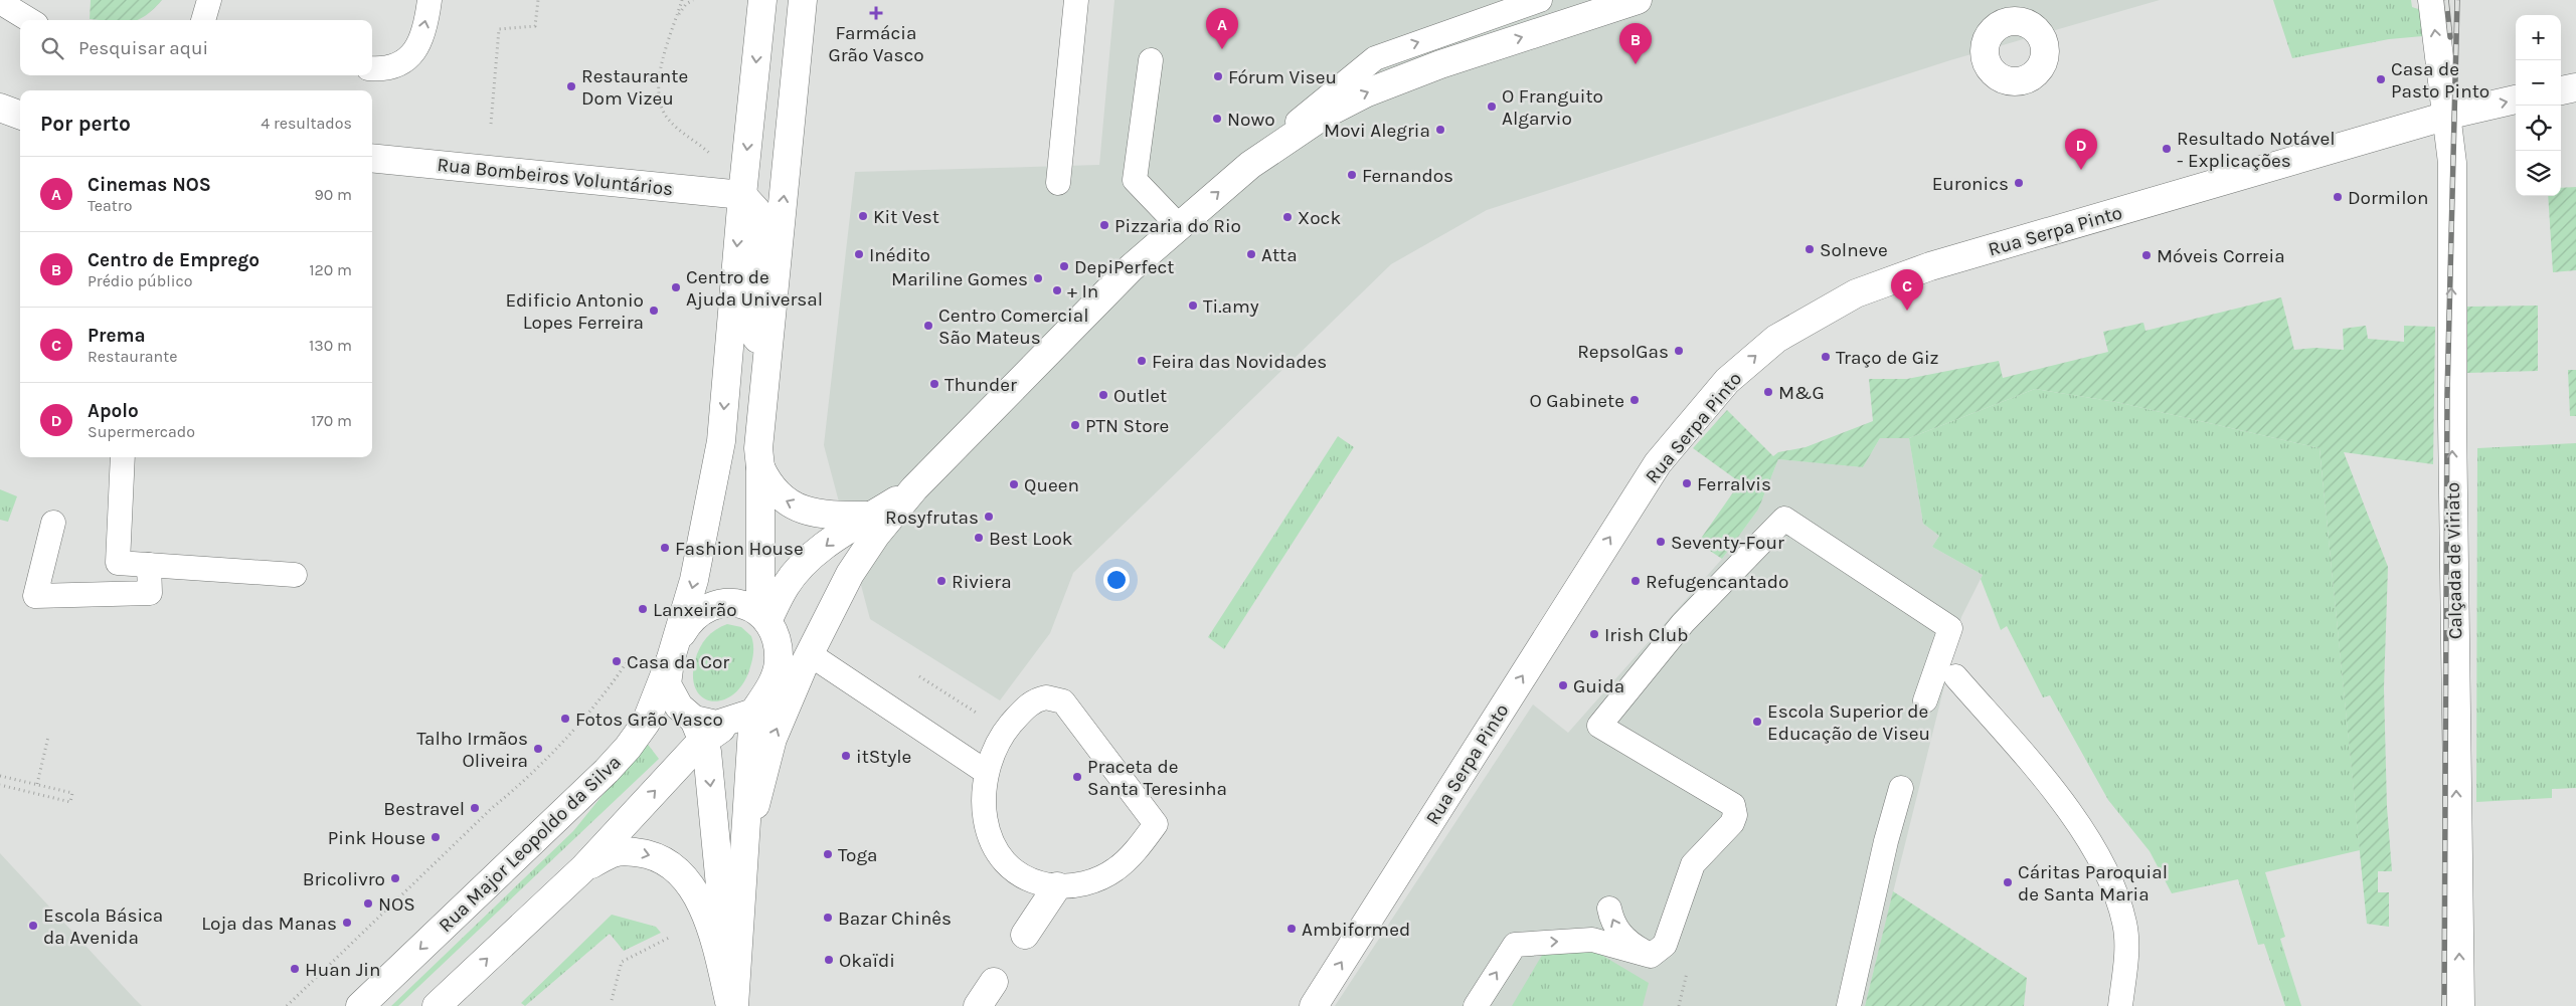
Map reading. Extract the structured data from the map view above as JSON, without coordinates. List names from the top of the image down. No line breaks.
{"streets":{"street":["Rua Bombeiros Voluntários","Rua Serpa Pinto","Calçada de Viriato","Rua Major Leopoldo da Silva"]},"crossings":[["Rua Serpa Pinto","Calçada de Viriato"]],"one_way":["Rua Serpa Pinto","Calçada de Viriato"],"places":{"health":["Farmácia Grão Vasco"],"other":["Fórum Viseu","Casa de Pasto Pinto","Restaurante Dom Vizeu","O Franguito Algarvio","Nowo","Movi Alegria","Resultado Notável - Explicações","Fernandos","Euronics","Dormilon","Kit Vest","Xock","Pizzaria do Rio","Solneve","Inédito","Atta","Móveis Correia","DepiPerfect","Mariline Gomes","Centro de Ajuda Universal","+ In","Ti.amy","Edificio Antonio Lopes Ferreira","Centro Comercial São Mateus","RepsolGas","Traço de Giz","Feira das Novidades","Thunder","M&G","Outlet","O Gabinete","PTN Store","Ferralvis","Queen","Rosyfrutas","Best Look","Seventy-Four","Fashion House","Riviera","Refugencantado","Lanxeirão","Irish Club","Casa da Cor","Guida","Fotos Grão Vasco","Escola Superior de Educação de Viseu","Talho Irmãos Oliveira","itStyle","Praceta de Santa Teresinha","Bestravel","Pink House","Toga","Bricolivro","Cáritas Paroquial de Santa Maria","NOS","Bazar Chinês","Loja das Manas","Escola Básica da Avenida","Ambiformed","Okaïdi","Huan Jin"]},"page":{"pins":["A","B","D","C"],"map_buttons":["+","−"],"search":"Pesquisar aqui","heading":["Por perto","4 resultados"],"list":[{"mark":"A","name":"Cinemas NOS","note":"Teatro","value":"90 m"},{"mark":"B","name":"Centro de Emprego","note":"Prédio público","value":"120 m"},{"mark":"C","name":"Prema","note":"Restaurante","value":"130 m"},{"mark":"D","name":"Apolo","note":"Supermercado","value":"170 m"}]}}
